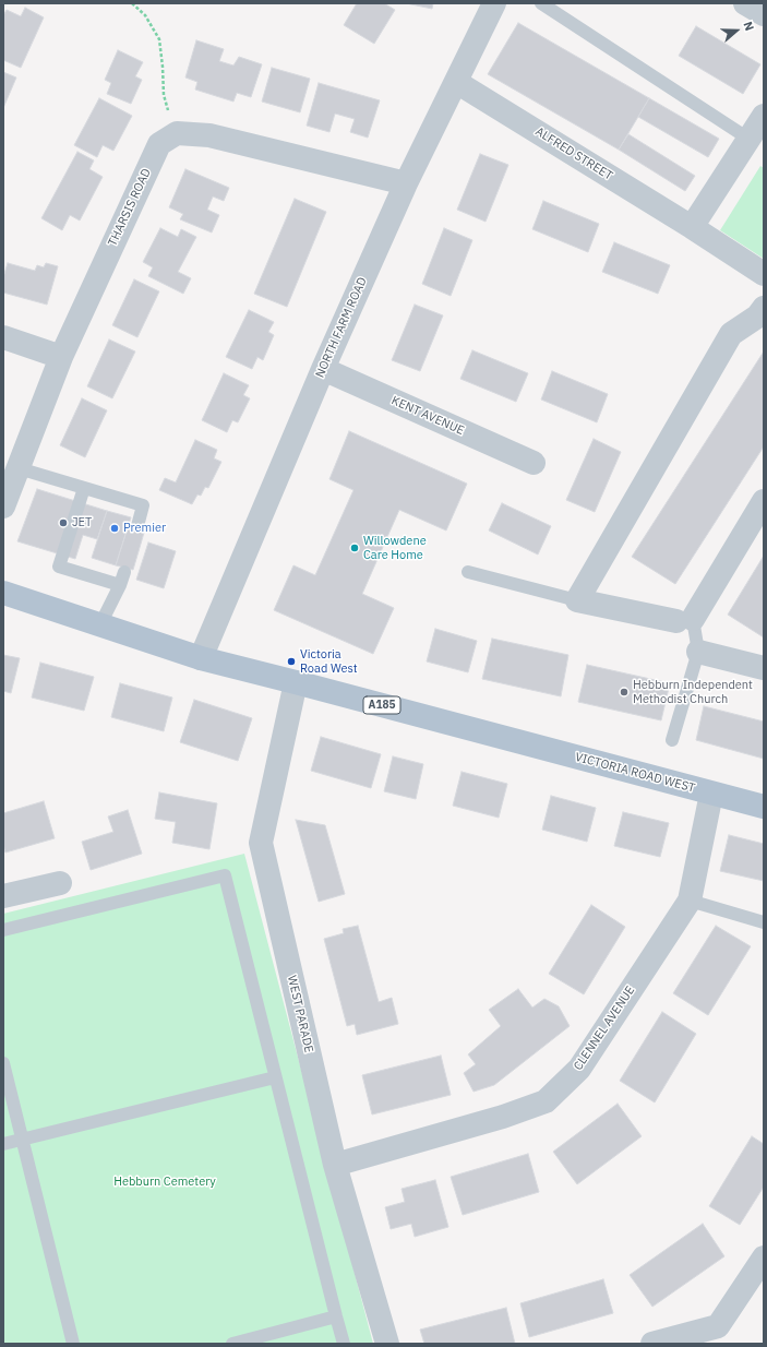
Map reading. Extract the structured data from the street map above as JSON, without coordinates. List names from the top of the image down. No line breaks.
{"streets":{"main road":["A185","VICTORIA ROAD WEST"],"street":["ALFRED STREET","THARSIS ROAD","NORTH FARM ROAD","KENT AVENUE","WEST PARADE","CLENNEL AVENUE"]},"crossings":[["ALFRED STREET","NORTH FARM ROAD"],["NORTH FARM ROAD","KENT AVENUE"],["NORTH FARM ROAD","VICTORIA ROAD WEST"],["VICTORIA ROAD WEST","WEST PARADE"],["VICTORIA ROAD WEST","CLENNEL AVENUE"],["WEST PARADE","CLENNEL AVENUE"]],"parks":["Hebburn Cemetery"],"places":["JET","Premier","Willowdene Care Home","Victoria Road West","Hebburn Independent Methodist Church"],"north":"right"}
